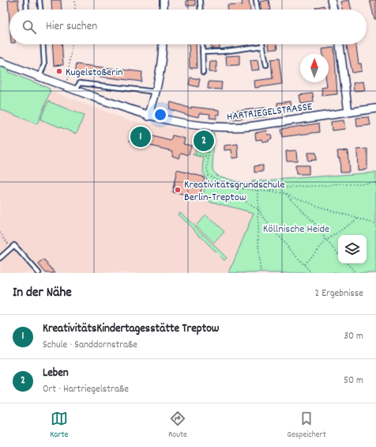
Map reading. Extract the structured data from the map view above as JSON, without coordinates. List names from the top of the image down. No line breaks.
{"streets":{"street":["HARTRIEGELSTRASSE"]},"parks":["Köllnische Heide"],"places":["Kugelstoßerin","Kreativitätsgrundschule Berlin-Treptow"],"north":"top","page":{"search":"Hier suchen","pins":["1","2"],"heading":["In der Nähe","2 Ergebnisse"],"list":[{"mark":"1","name":"KreativitätsKindertagesstätte Treptow","note":"Schule · Sanddornstraße","value":"30 m"},{"mark":"2","name":"Leben","note":"Ort · Hartriegelstraße","value":"50 m"}],"nav":["Karte","Route","Gespeichert"]}}
